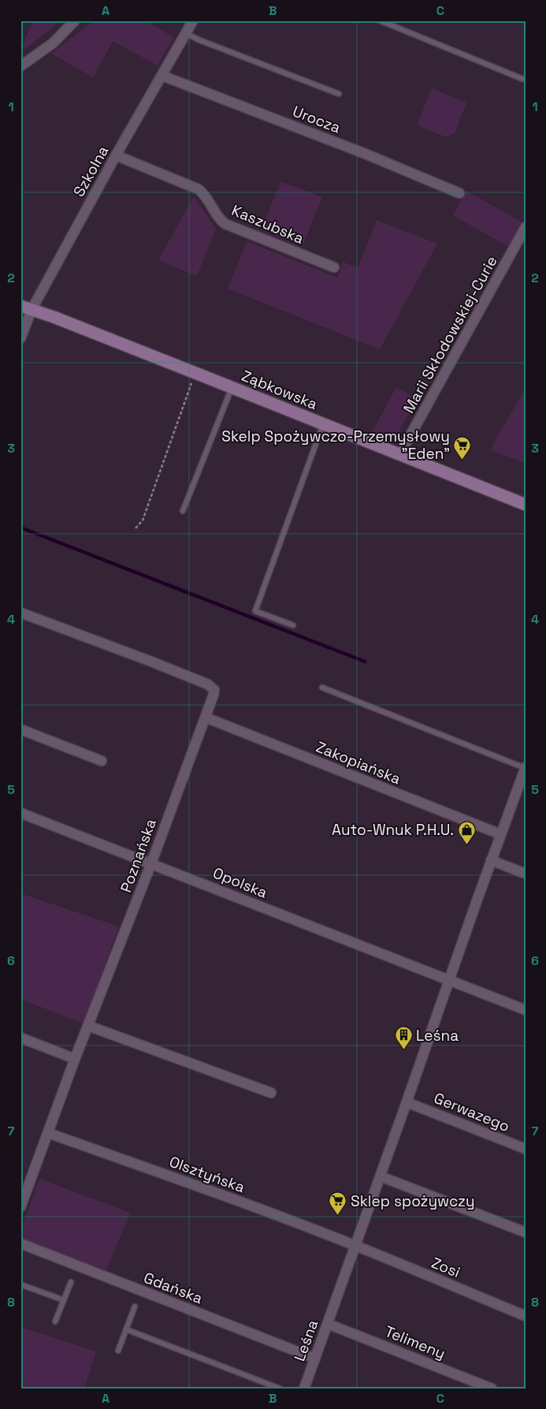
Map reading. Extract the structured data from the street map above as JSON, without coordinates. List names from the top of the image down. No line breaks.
{"streets":{"street":["Urocza","Szkolna","Kaszubska","Marii Skłodowskiej-Curie","Ząbkowska","Zakopiańska","Poznańska","Opolska","Gerwazego","Olsztyńska","Zosi","Gdańska","Leśna","Telimeny"]},"crossings":[["Urocza","Szkolna"],["Szkolna","Kaszubska"],["Szkolna","Ząbkowska"],["Marii Skłodowskiej-Curie","Ząbkowska"],["Zakopiańska","Poznańska"],["Zakopiańska","Leśna"],["Poznańska","Opolska"],["Poznańska","Olsztyńska"],["Opolska","Leśna"],["Gerwazego","Leśna"],["Olsztyńska","Zosi"],["Olsztyńska","Leśna"],["Zosi","Leśna"],["Gdańska","Leśna"],["Leśna","Telimeny"]],"places":{"supermarket":["Skelp Spożywczo-Przemysłowy \"Eden\"","Sklep spożywczy"],"shop":["Auto-Wnuk P.H.U."],"building":["Leśna"]},"grid":{"columns":["A","B","C"],"rows":["1","2","3","4","5","6","7","8"]}}
